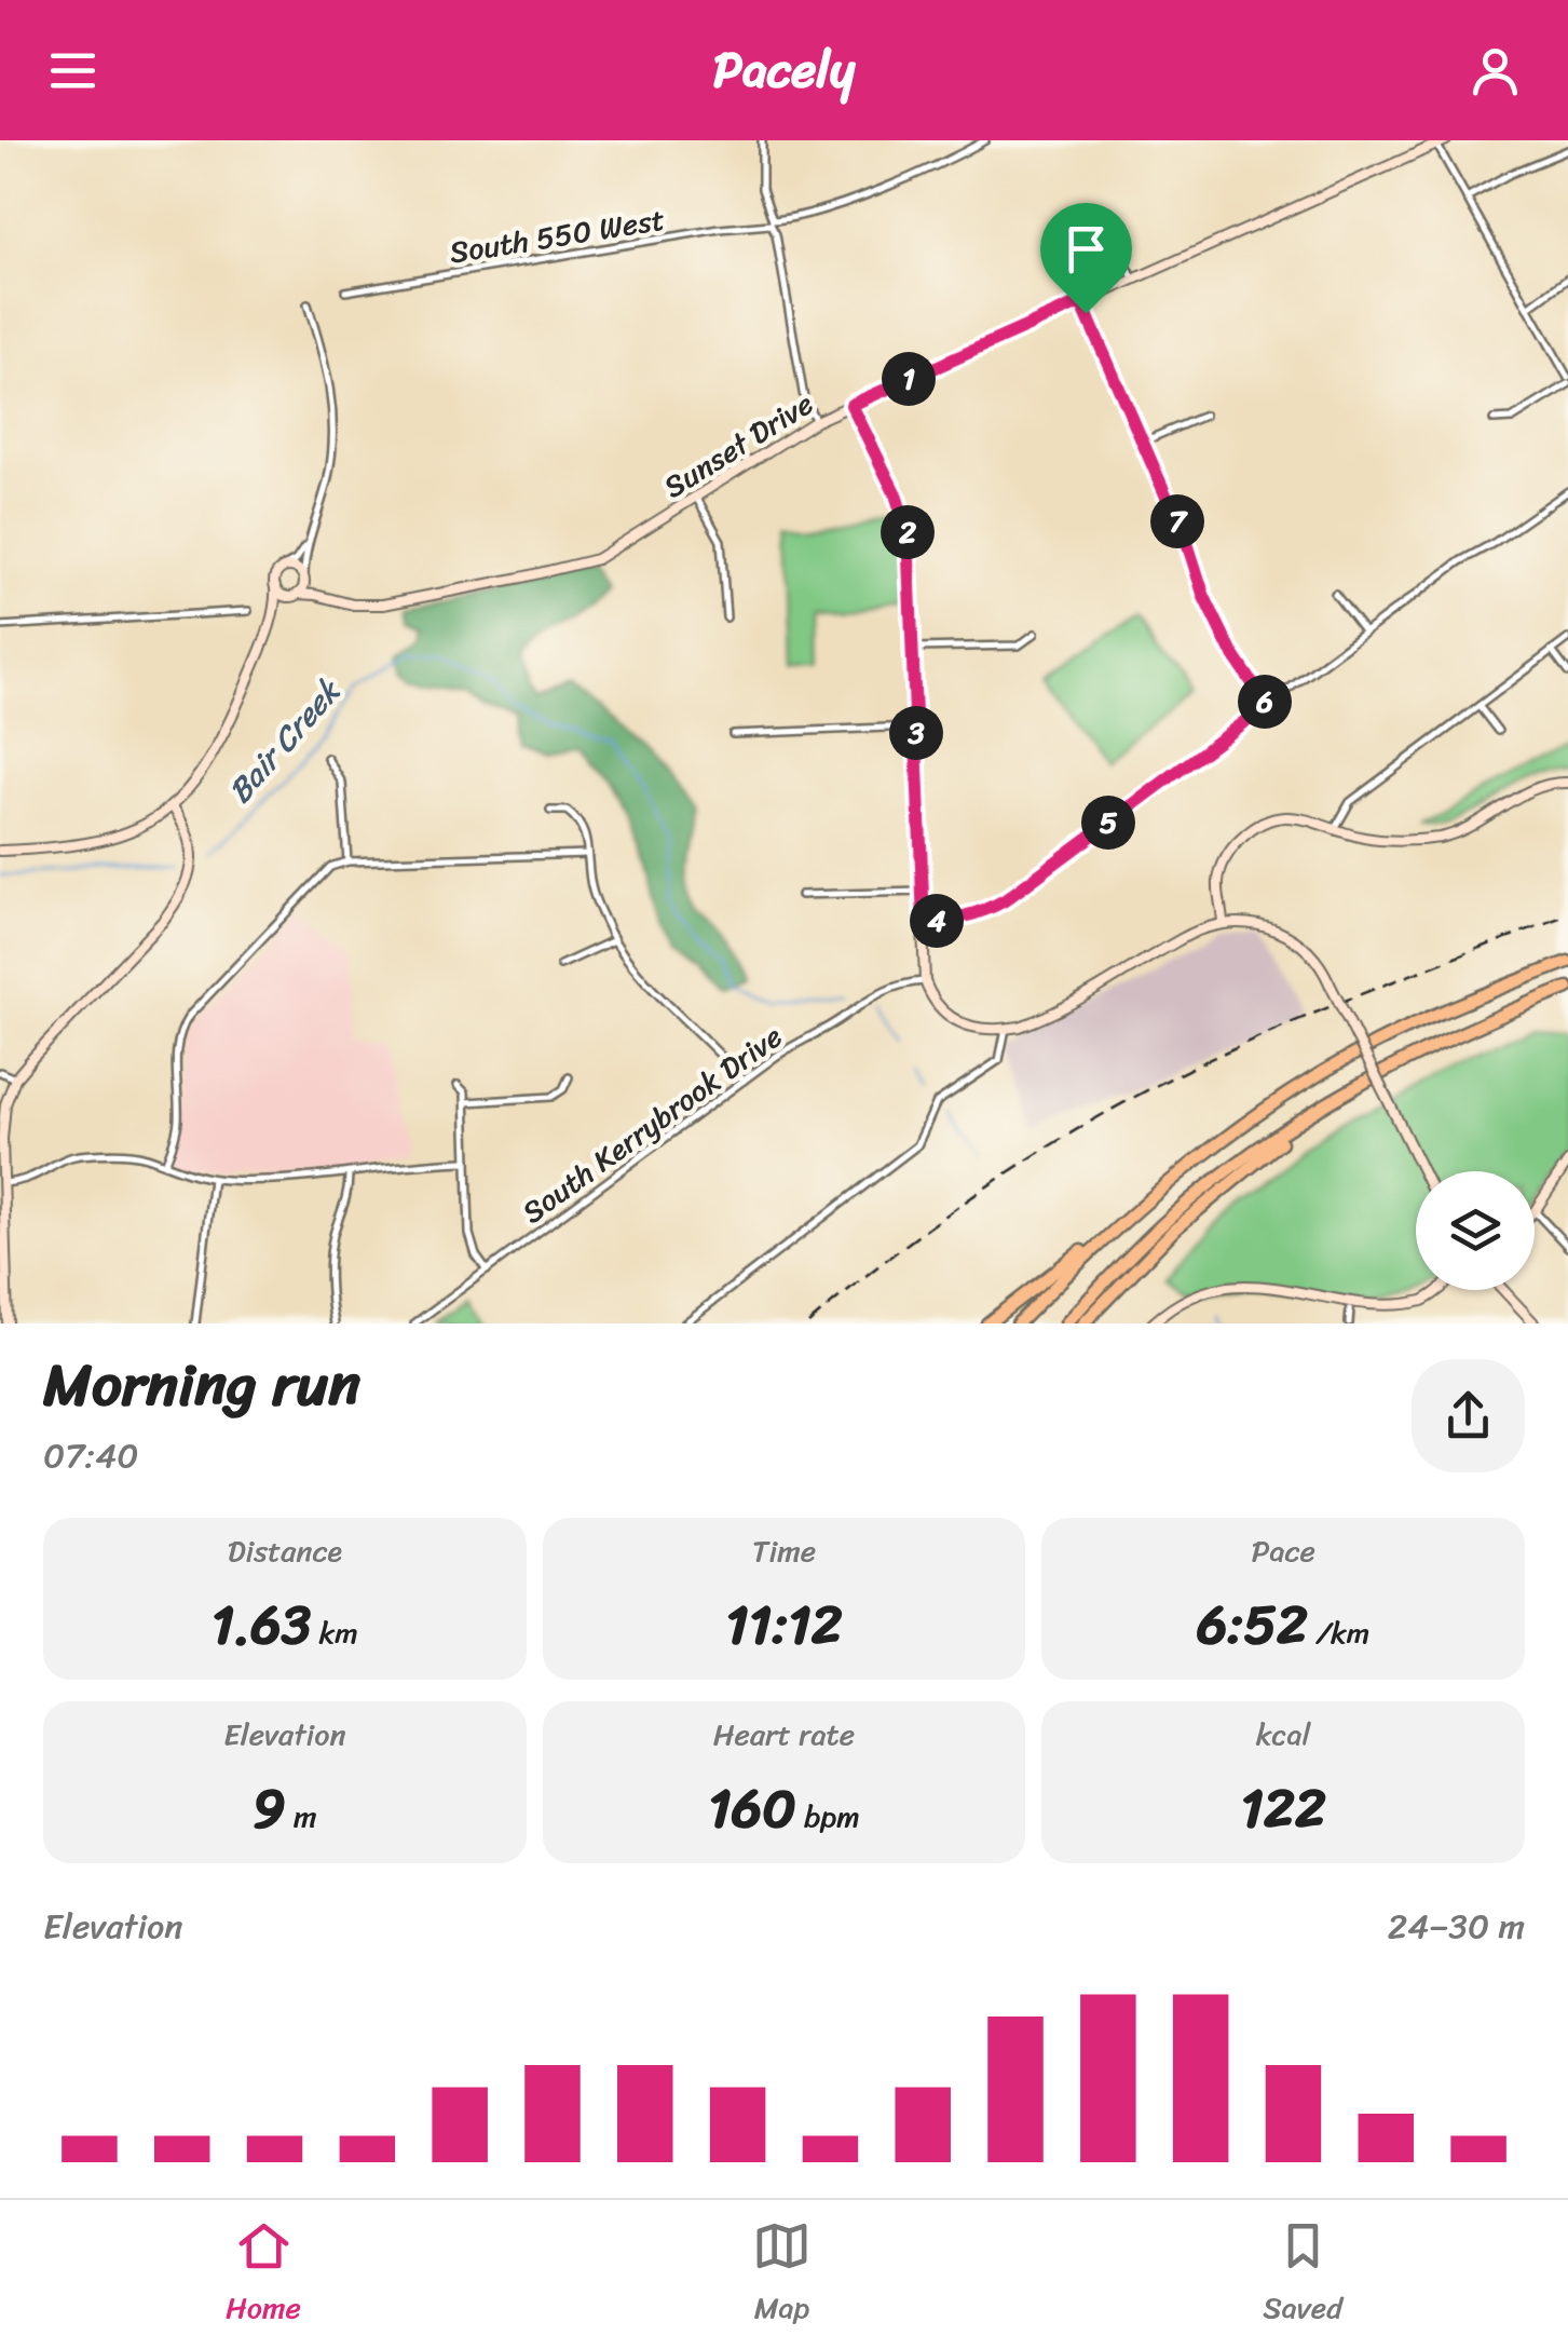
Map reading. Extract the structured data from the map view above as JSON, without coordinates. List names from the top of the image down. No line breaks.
{"streets":{"street":["South 550 West","Sunset Drive","South Kerrybrook Drive"]},"water":["Bair Creek"],"page":{"header":"Pacely","pins":["1","7","2","6","3","5","4"],"heading":["Morning run","07:40"],"stats":[["Distance","1.63 km"],["Time","11:12"],["Pace","6:52 /km"],["Elevation","9 m"],["Heart rate","160 bpm"],["kcal","122"]],"chart":["Elevation","24–30 m"],"tabs":["Home","Map","Saved"]}}
